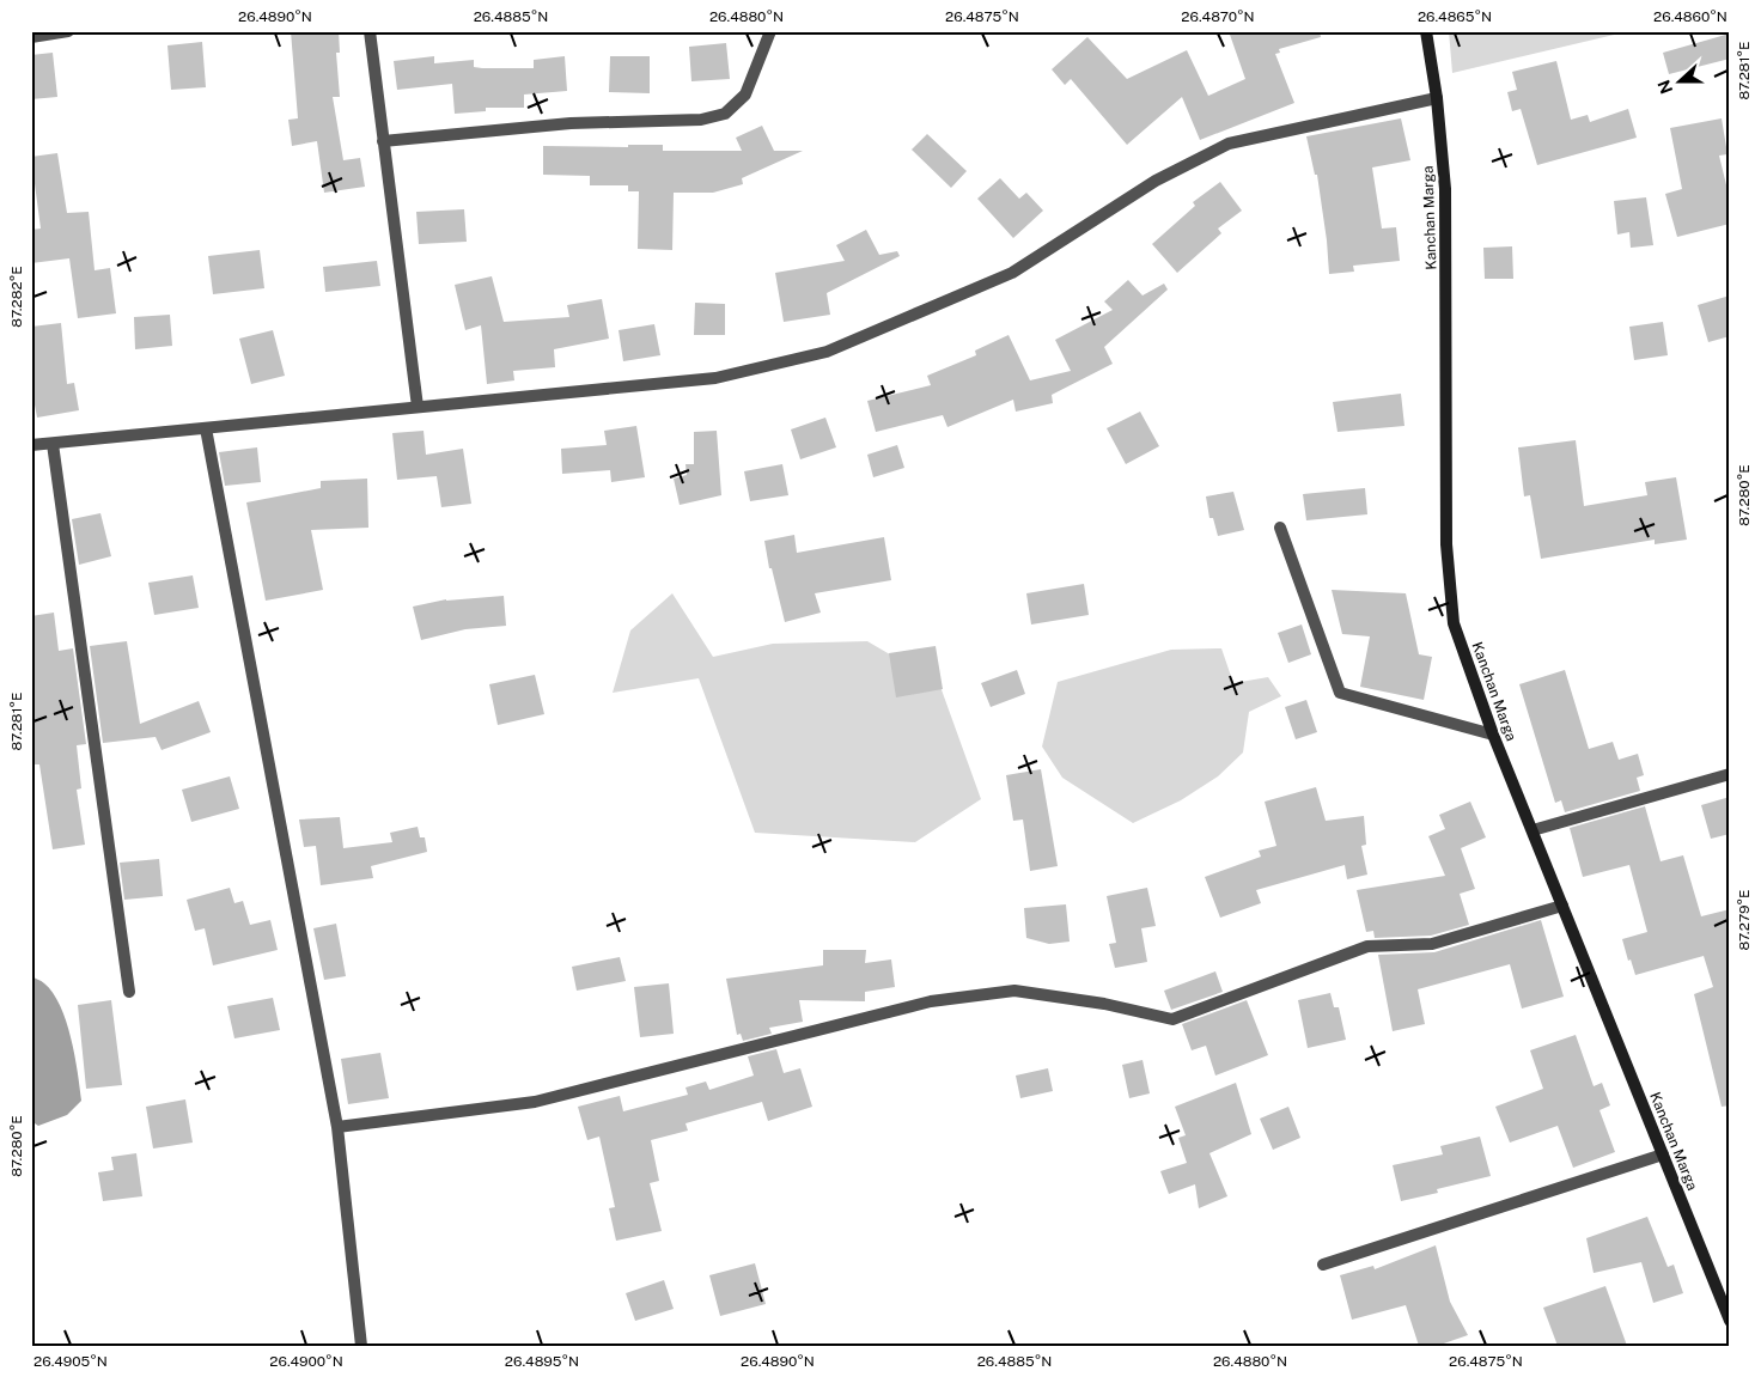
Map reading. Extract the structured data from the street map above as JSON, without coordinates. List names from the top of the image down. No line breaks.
{"streets":{"main road":["Kanchan Marga"]},"north":"left","coordinates":["26.4890°N","26.4885°N","26.4880°N","26.4875°N","26.4870°N","26.4865°N","26.4860°N","87.281°E","87.282°E","87.280°E","87.279°E","26.4905°N","26.4900°N","26.4895°N"]}
